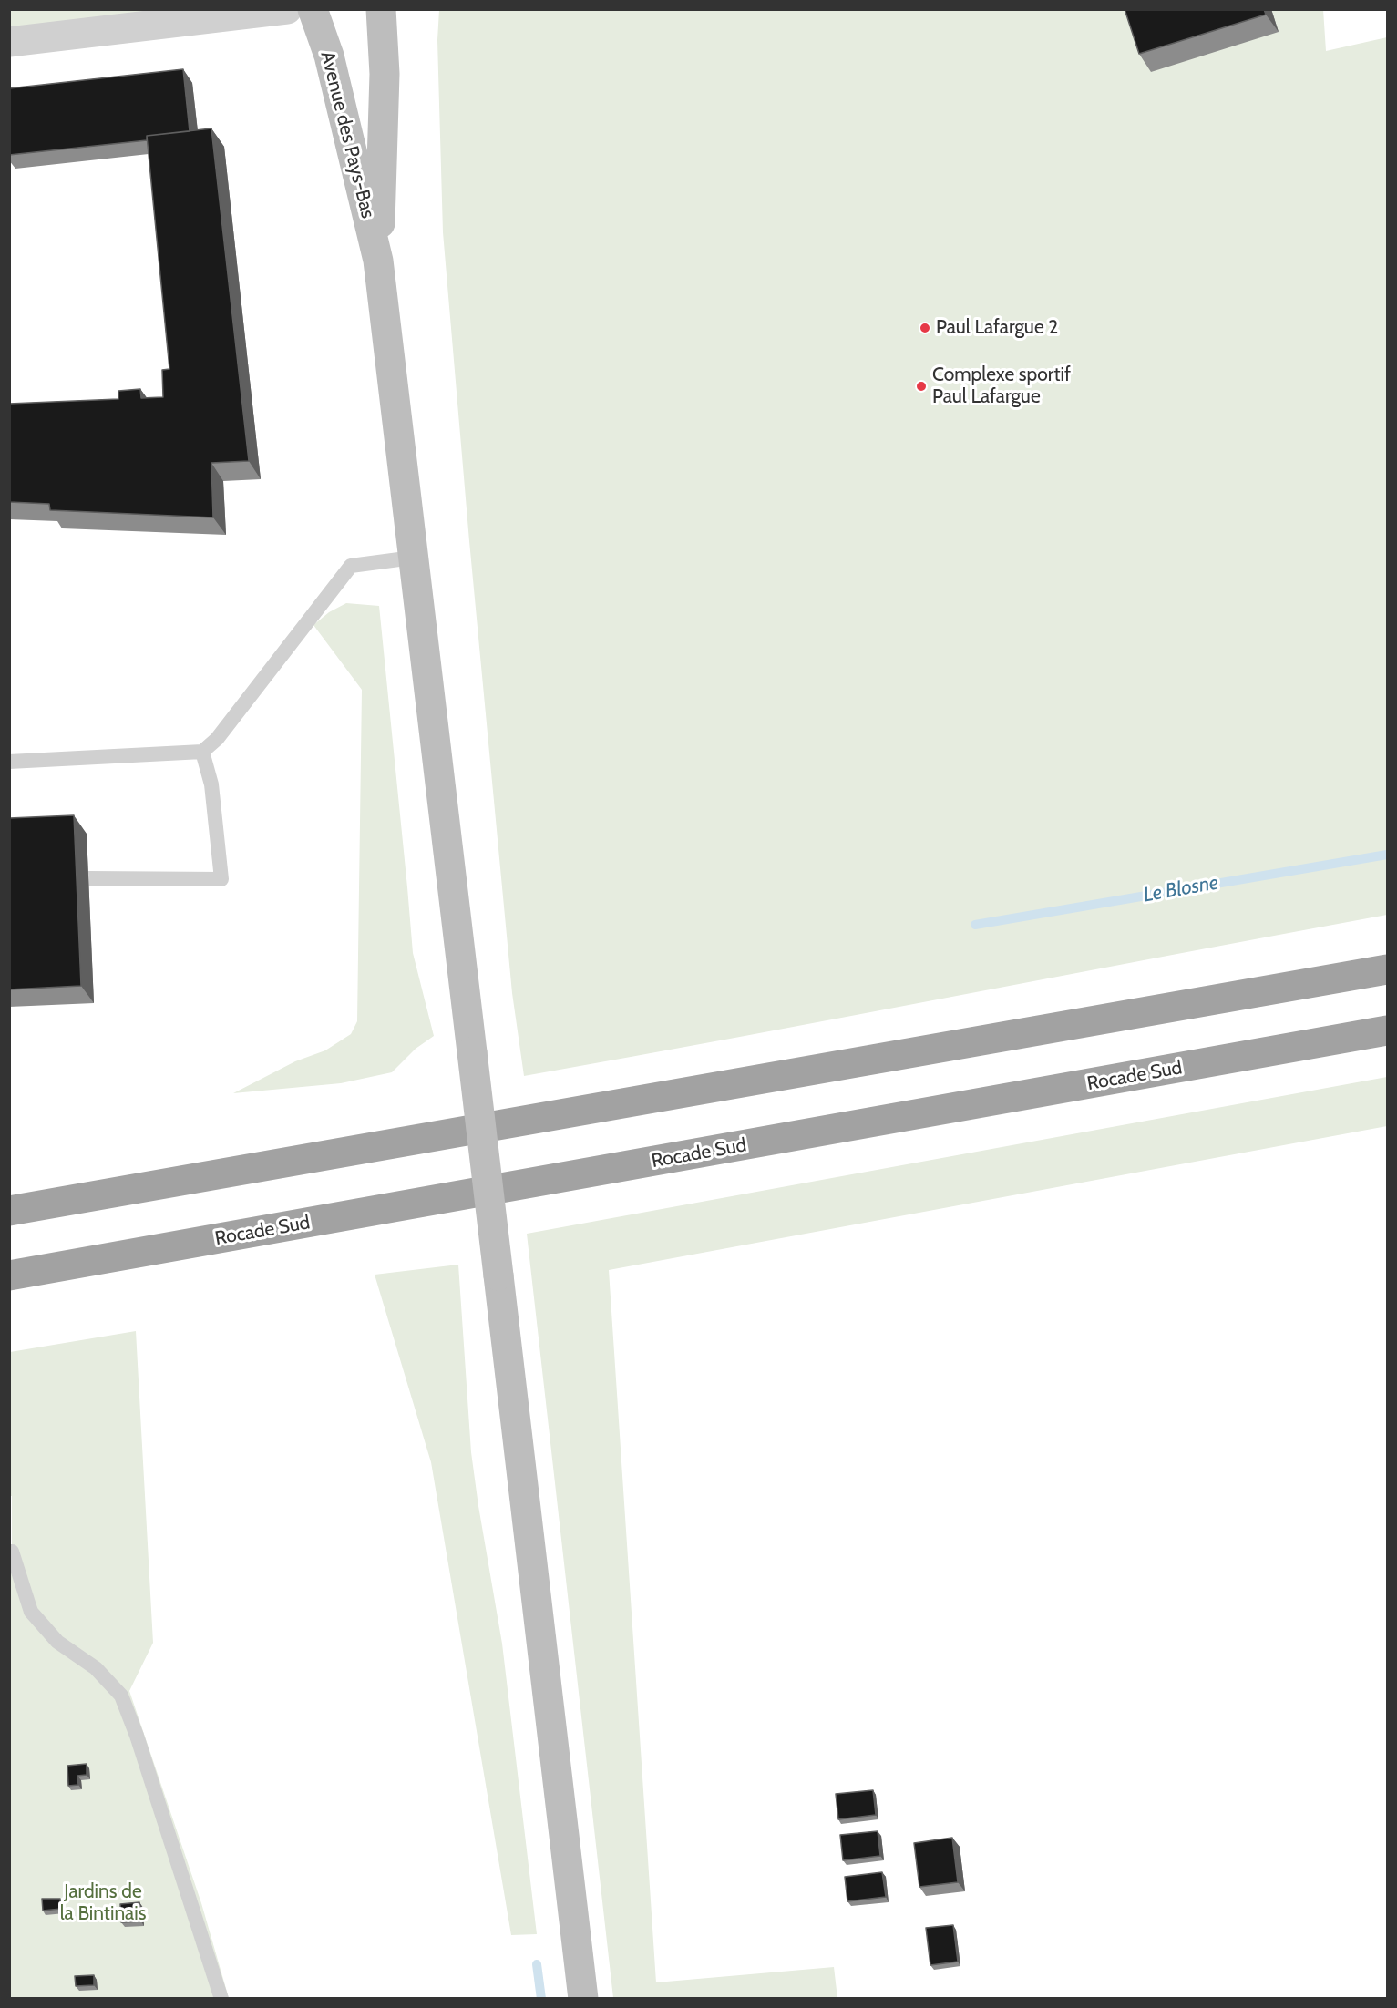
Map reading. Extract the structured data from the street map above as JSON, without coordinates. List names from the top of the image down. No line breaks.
{"streets":{"highway":["Rocade Sud"],"main road":["Avenue des Pays-Bas"]},"water":["Le Blosne"],"parks":["Jardins de la Bintinais"],"places":["Paul Lafargue 2","Complexe sportif Paul Lafargue"]}
